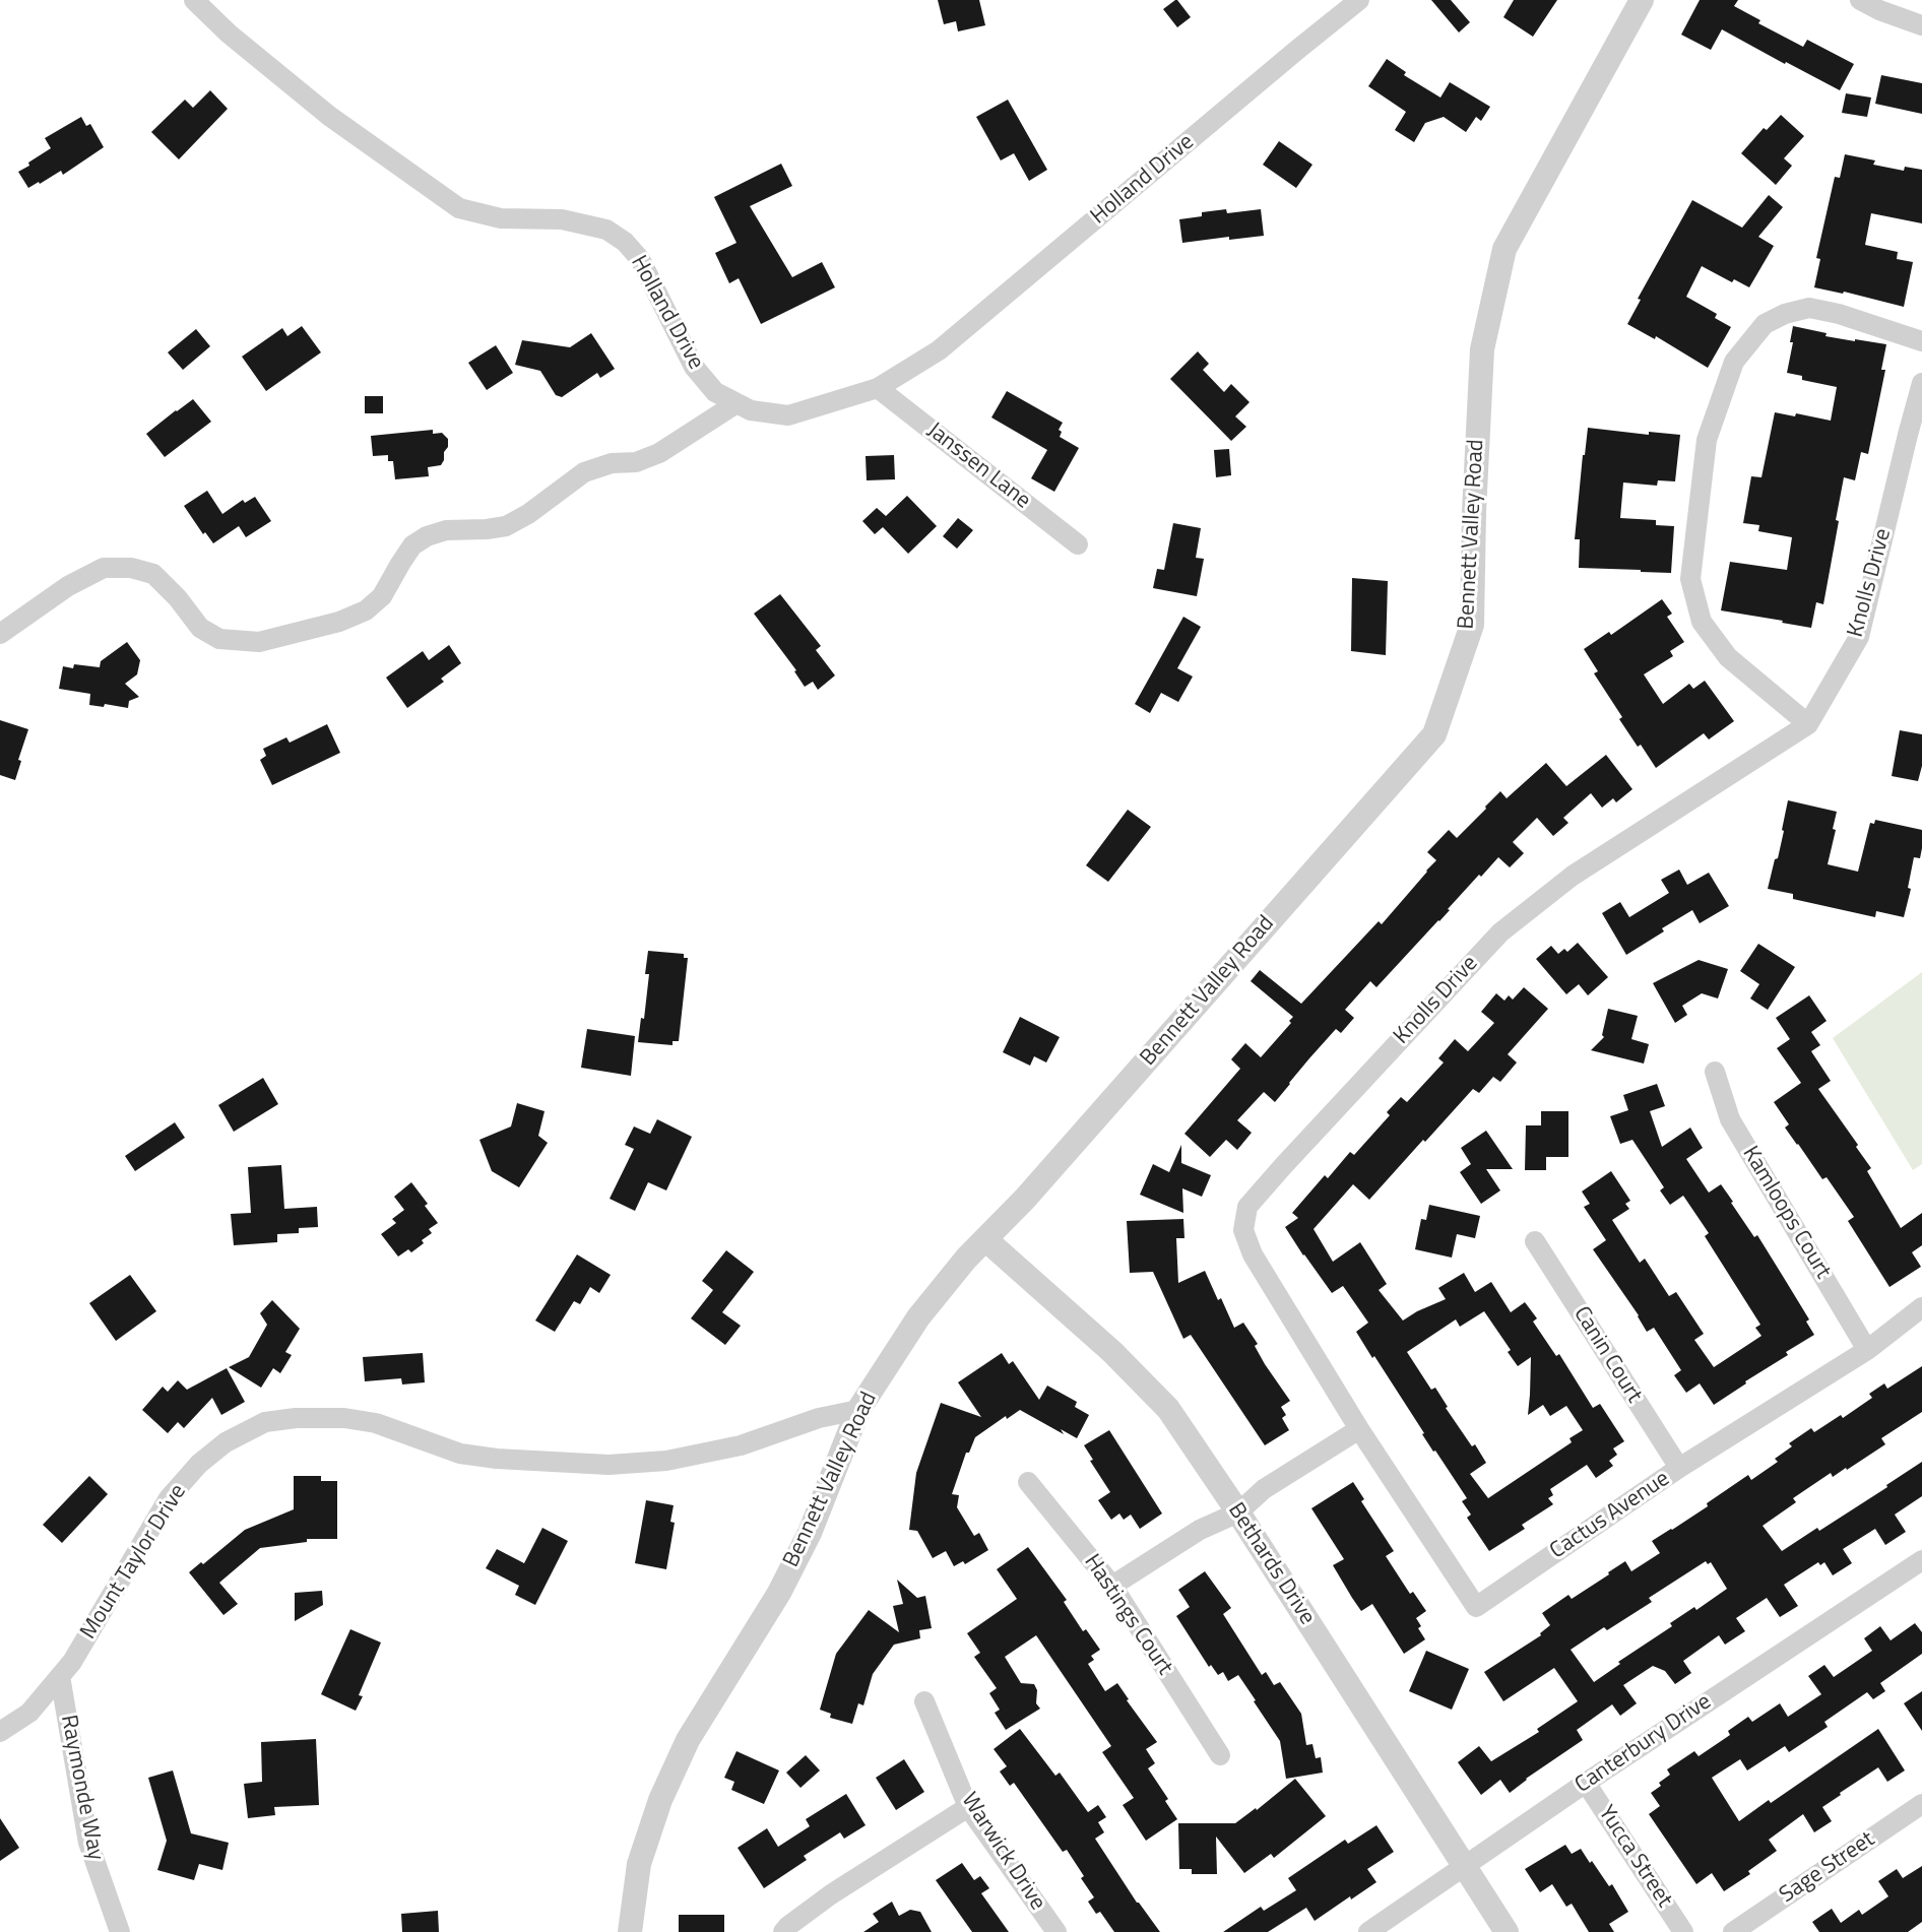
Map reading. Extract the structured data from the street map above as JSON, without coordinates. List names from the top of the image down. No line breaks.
{"streets":{"street":["Holland Drive","Janssen Lane","Bennett Valley Road","Knolls Drive","Kamloops Court","Canin Court","Cactus Avenue","Mount Taylor Drive","Bethards Drive","Hastings Court","Canterbury Drive","Raymonde Way","Warwick Drive","Yucca Street","Sage Street"]},"crossings":[["Holland Drive","Janssen Lane"],["Bennett Valley Road","Mount Taylor Drive"],["Bennett Valley Road","Bethards Drive"],["Knolls Drive","Cactus Avenue"],["Kamloops Court","Cactus Avenue"],["Canin Court","Cactus Avenue"],["Mount Taylor Drive","Raymonde Way"],["Bethards Drive","Canterbury Drive"],["Canterbury Drive","Yucca Street"]]}
